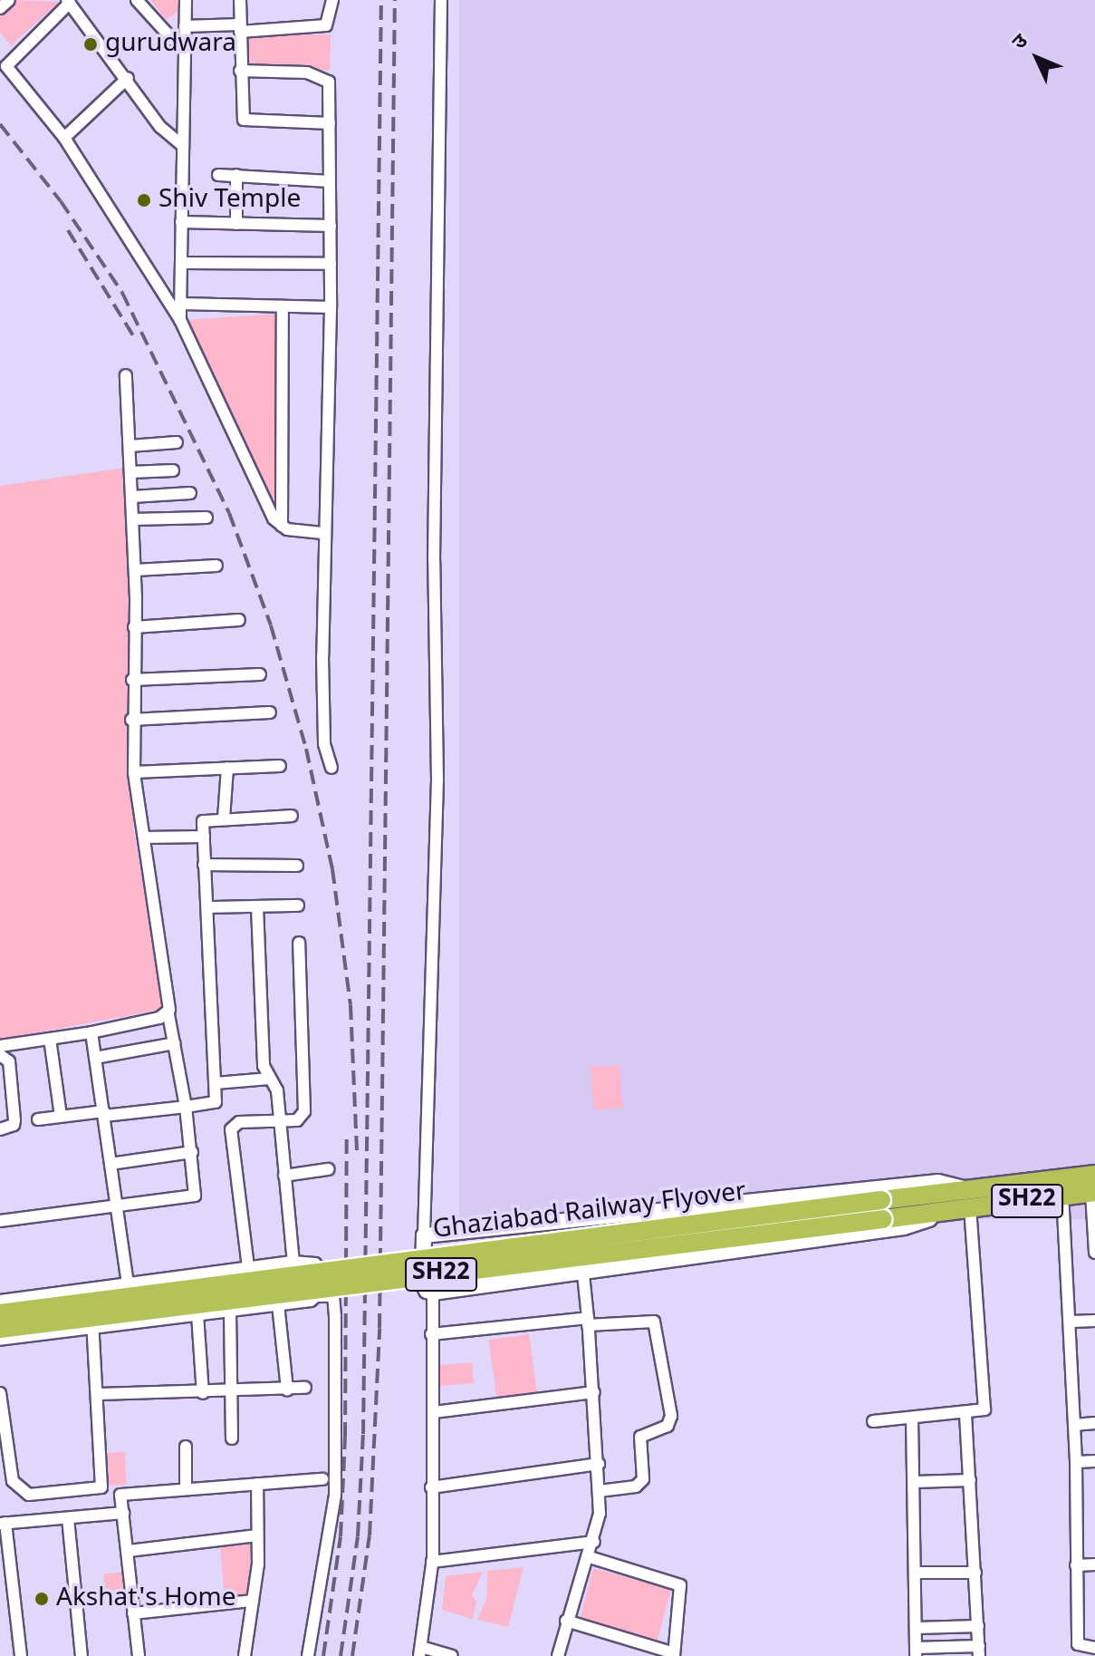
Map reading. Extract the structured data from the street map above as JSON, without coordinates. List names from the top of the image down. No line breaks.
{"streets":{"highway":["SH22","Ghaziabad Railway Flyover"]},"crossings":[["SH22","Ghaziabad Railway Flyover"]],"places":["gurudwara","Shiv Temple","Akshat's Home"],"north":"top left"}
